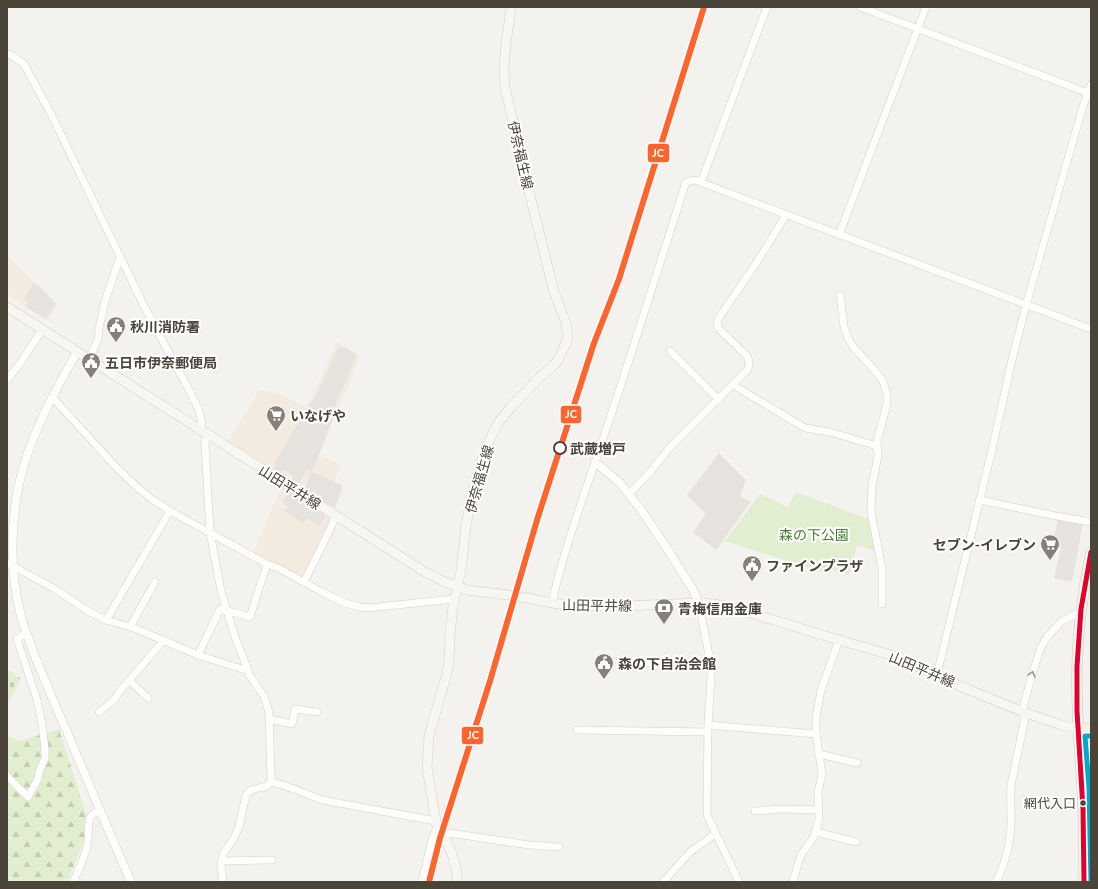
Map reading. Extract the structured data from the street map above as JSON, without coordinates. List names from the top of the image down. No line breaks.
{"streets":{"main road":["伊奈福生線","山田平井線"]},"crossings":[["伊奈福生線","山田平井線"]],"parks":["森の下公園"],"places":{"public building":["秋川消防署","五日市伊奈郵便局","ファインプラザ","森の下自治会館"],"supermarket":["いなげや","セブン-イレブン"],"other":["武蔵増戸","網代入口"],"bank":["青梅信用金庫"]},"lines":["transit line JC"]}
